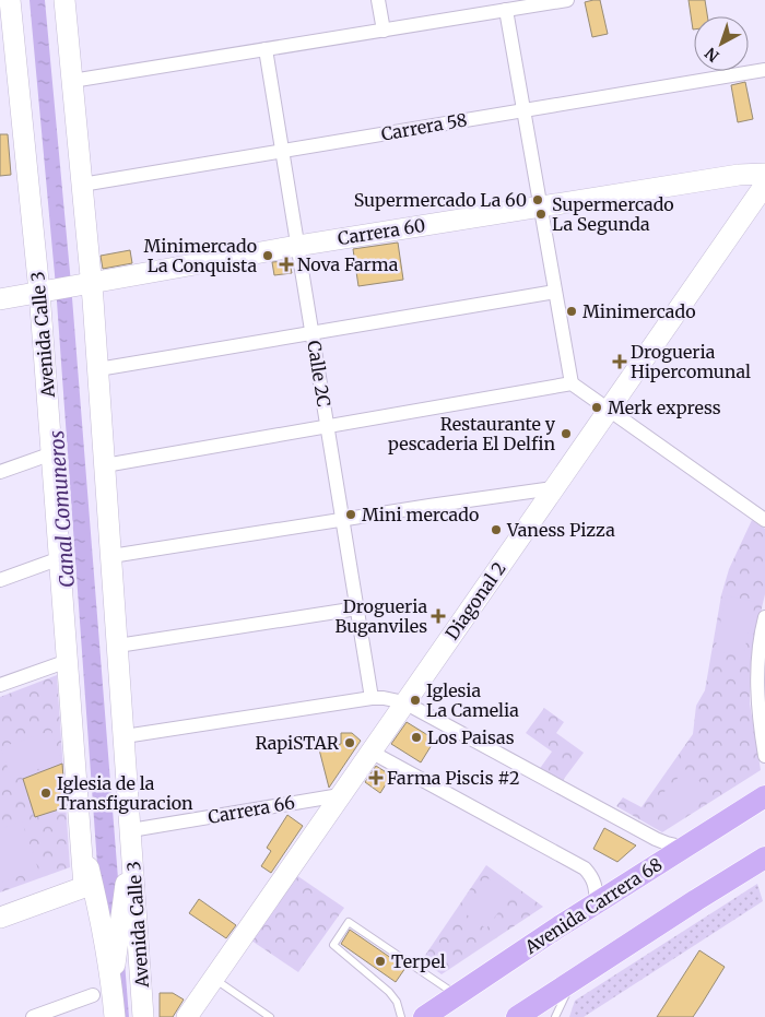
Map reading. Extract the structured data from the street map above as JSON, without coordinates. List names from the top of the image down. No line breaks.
{"streets":{"main road":["Carrera 60","Avenida Calle 3","Diagonal 2","Avenida Carrera 68"],"street":["Carrera 58","Calle 2C","Carrera 66"]},"crossings":[["Carrera 58","Avenida Calle 3"],["Carrera 58","Calle 2C"],["Carrera 60","Avenida Calle 3"],["Carrera 60","Calle 2C"],["Avenida Calle 3","Carrera 66"],["Diagonal 2","Carrera 66"]],"water":["Canal Comuneros"],"places":{"other":["Supermercado La 60","Supermercado La Segunda","Minimercado La Conquista","Minimercado","Merk express","Restaurante y pescaderia El Delfin","Mini mercado","Vaness Pizza","Iglesia La Camelia","Los Paisas","RapiSTAR","Iglesia de la Transfiguracion","Terpel"],"health":["Nova Farma","Drogueria Hipercomunal","Drogueria Buganviles","Farma Piscis #2"]},"north":"bottom left"}
